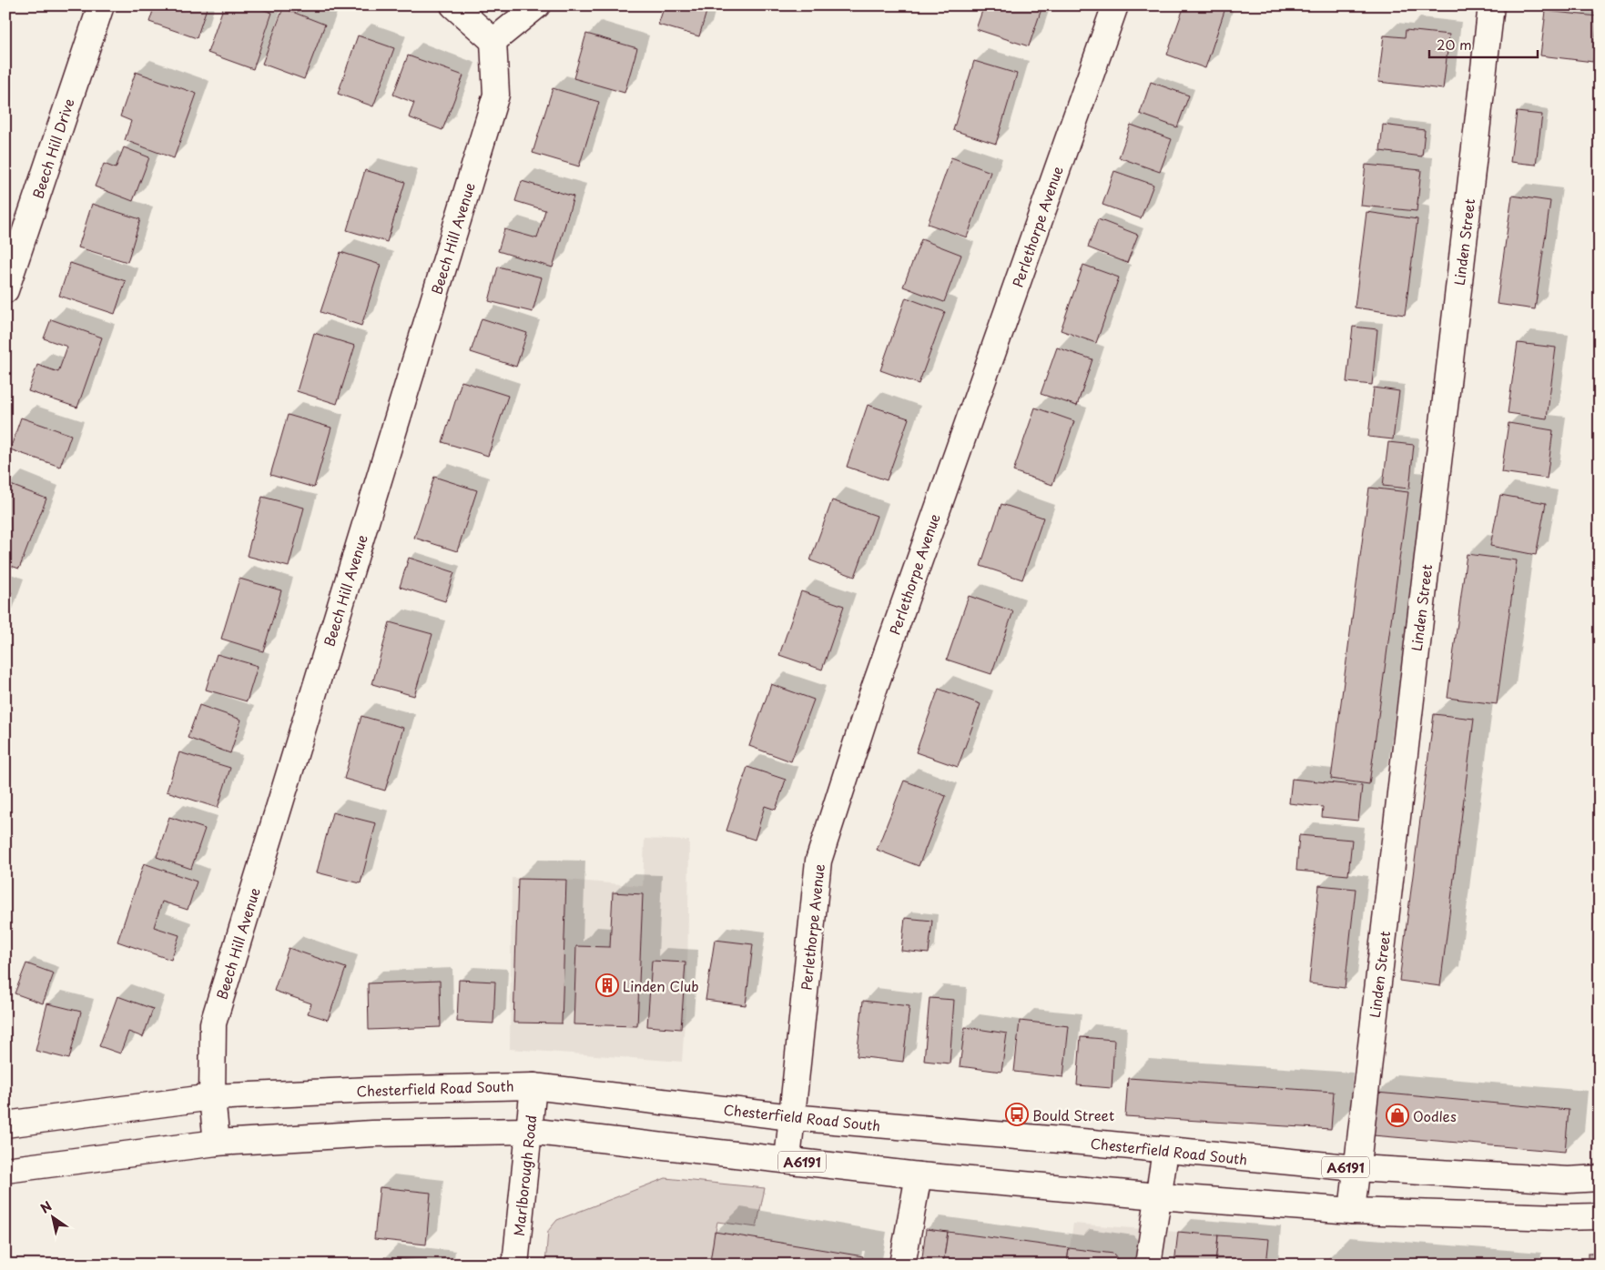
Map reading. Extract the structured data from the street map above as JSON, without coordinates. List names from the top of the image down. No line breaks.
{"streets":{"street":["Beech Hill Drive","Perlethorpe Avenue","Beech Hill Avenue","Linden Street","Chesterfield Road South","A6191","Marlborough Road"]},"crossings":[["Perlethorpe Avenue","Chesterfield Road South"],["Perlethorpe Avenue","A6191"],["Beech Hill Avenue","Chesterfield Road South"],["Beech Hill Avenue","A6191"],["Linden Street","Chesterfield Road South"],["Linden Street","A6191"],["Chesterfield Road South","Marlborough Road"],["A6191","Marlborough Road"]],"places":{"building":["Linden Club"],"bus stop":["Bould Street"],"shop":["Oodles"]},"scale_bar":"20 m","north":"top left"}
